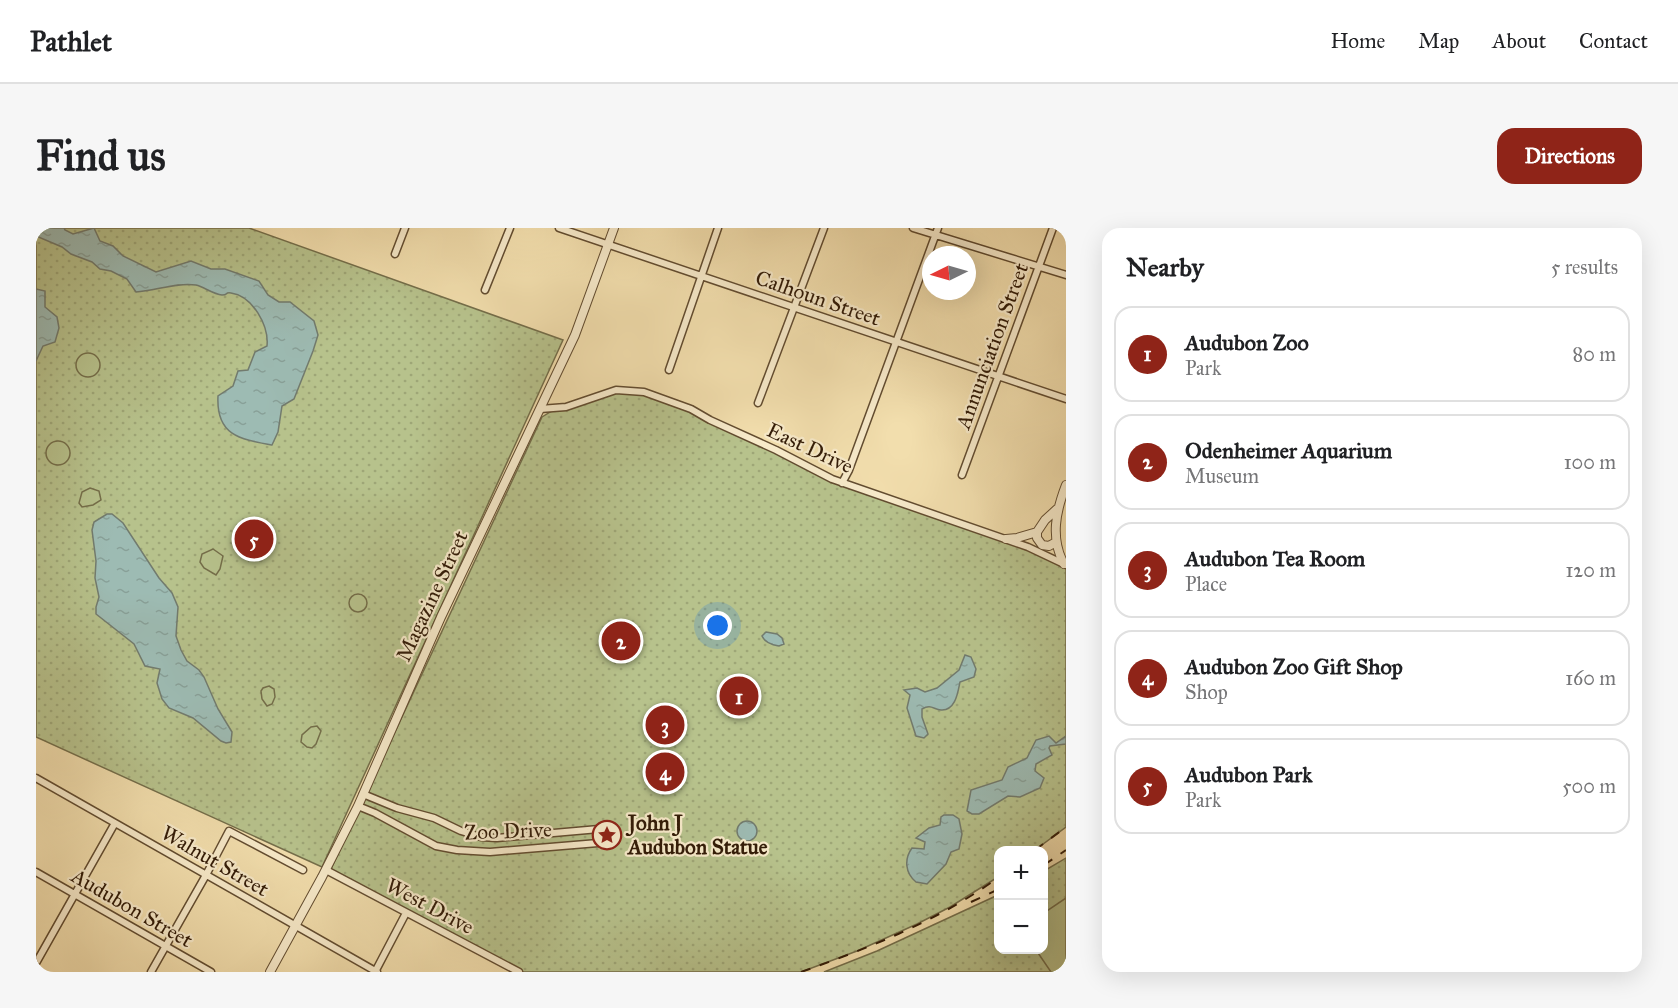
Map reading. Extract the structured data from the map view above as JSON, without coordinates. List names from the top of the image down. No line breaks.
{"streets":{"street":["Calhoun Street","Annunciation Street","East Drive","Magazine Street","Zoo Drive","Walnut Street","West Drive","Audubon Street"]},"crossings":[["Calhoun Street","Annunciation Street"],["Calhoun Street","Magazine Street"],["East Drive","Magazine Street"],["Magazine Street","Zoo Drive"],["Magazine Street","Walnut Street"],["Magazine Street","West Drive"]],"places":{"place":["John J Audubon Statue"]},"north":"left","page":{"header":"Pathlet","nav":["Home","Map","About","Contact"],"buttons":"Directions","title":"Find us","heading":["Nearby","5 results"],"list":[{"mark":"1","name":"Audubon Zoo","note":"Park","value":"80 m"},{"mark":"2","name":"Odenheimer Aquarium","note":"Museum","value":"100 m"},{"mark":"3","name":"Audubon Tea Room","note":"Place","value":"120 m"},{"mark":"4","name":"Audubon Zoo Gift Shop","note":"Shop","value":"160 m"},{"mark":"5","name":"Audubon Park","note":"Park","value":"500 m"}],"pins":["5","2","1","3","4"],"map_buttons":["+","−"]}}
